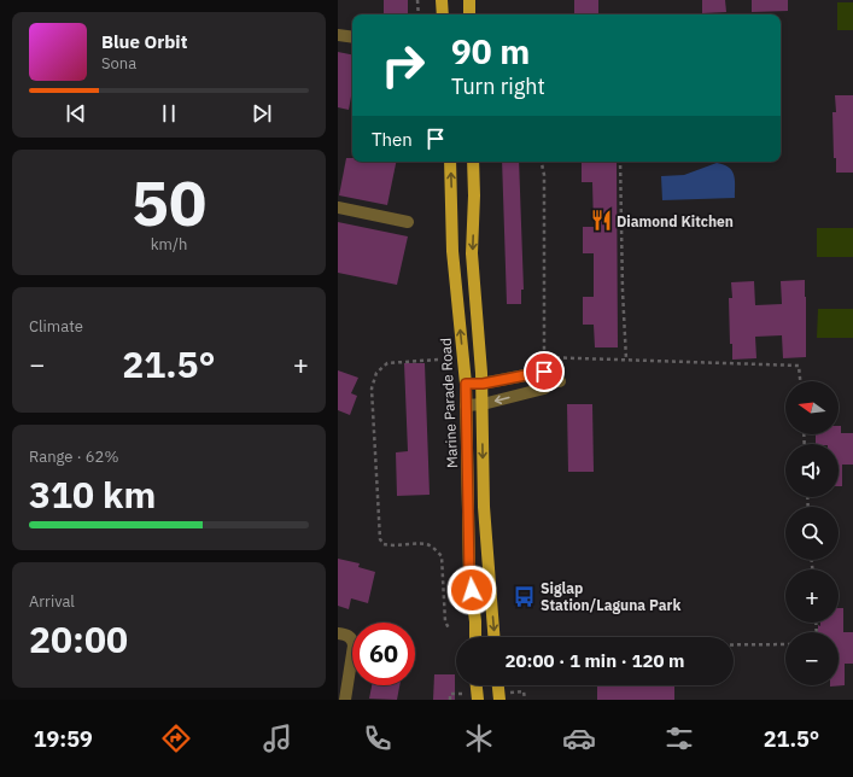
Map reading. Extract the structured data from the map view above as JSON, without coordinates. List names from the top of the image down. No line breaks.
{"streets":{"main road":["Marine Parade Road"]},"places":{"restaurant":["Diamond Kitchen"],"bus stop":["Siglap Station/Laguna Park"]},"north":"left","page":{"turn":["90 m","Turn right"],"song":["Blue Orbit","Sona"],"then":"Then","tile":[["50","km/h"],"Climate",["Range · 62%","310 km"],["Arrival","20:00"]],"heat":["−","21.5°","+"],"map_buttons":["+","−"],"limit":"60","trip":"20:00 · 1 min · 120 m","tabs":["19:59","21.5°"]}}
